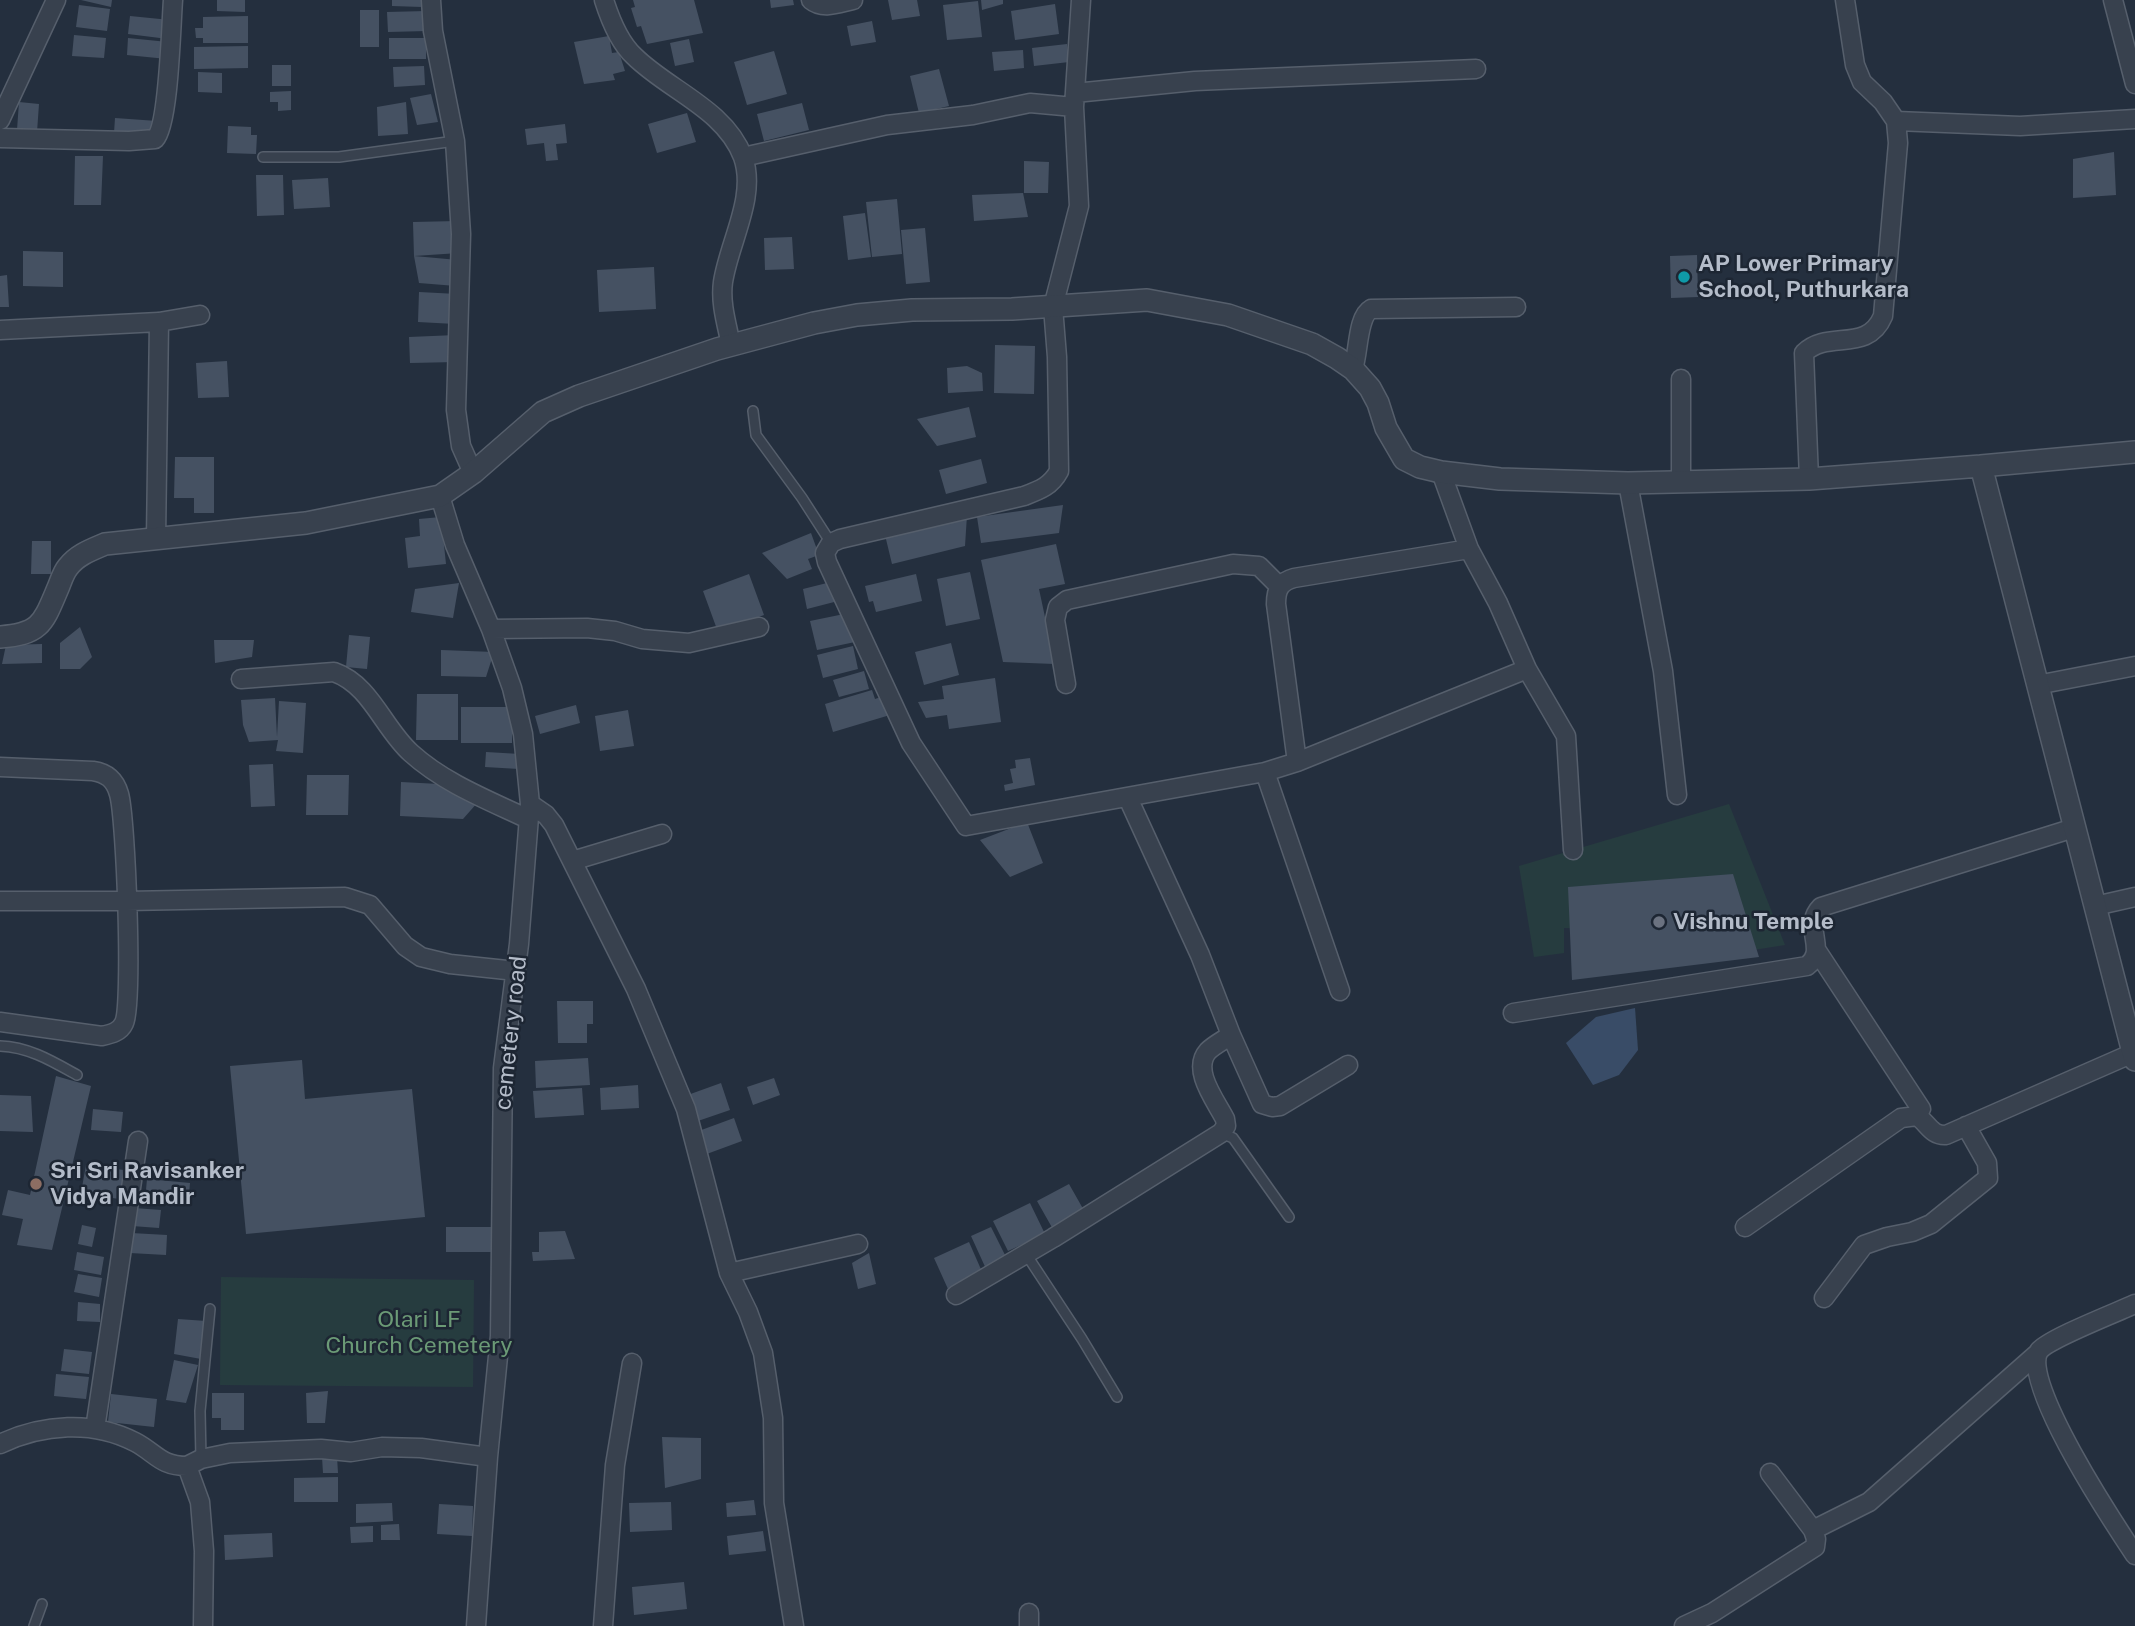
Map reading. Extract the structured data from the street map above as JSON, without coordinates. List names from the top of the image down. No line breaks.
{"streets":{"street":["cemetery road"]},"parks":["Olari LF Church Cemetery"],"places":["AP Lower Primary School, Puthurkara","Vishnu Temple","Sri Sri Ravisanker Vidya Mandir"]}
